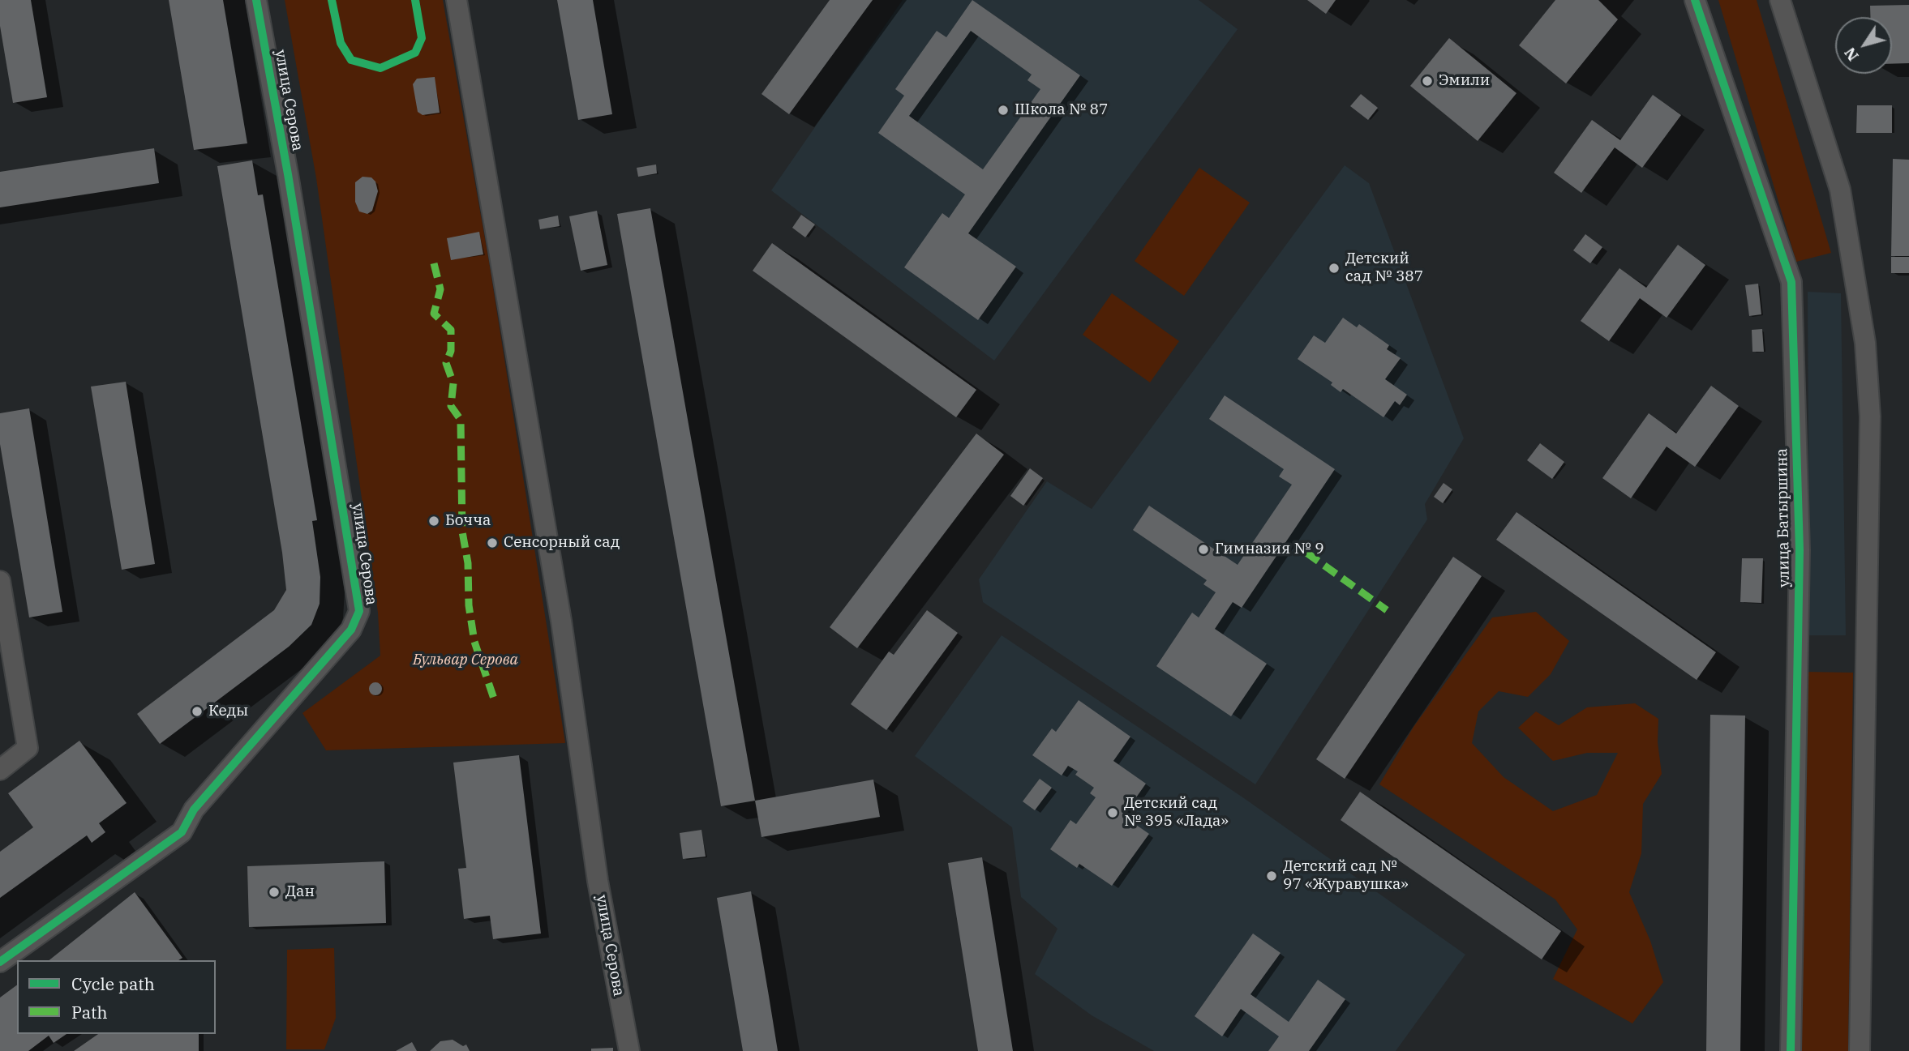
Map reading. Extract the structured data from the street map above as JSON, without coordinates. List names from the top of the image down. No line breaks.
{"streets":{"street":["улица Серова","улица Батыршина"]},"parks":["Бульвар Серова"],"places":["Эмили","Школа № 87","Детский сад № 387","Бочча","Сенсорный сад","Гимназия № 9","Кеды","Детский сад № 395 «Лада»","Детский сад № 97 «Журавушка»","Дан"],"legend":["Cycle path","Path"],"north":"bottom left"}
